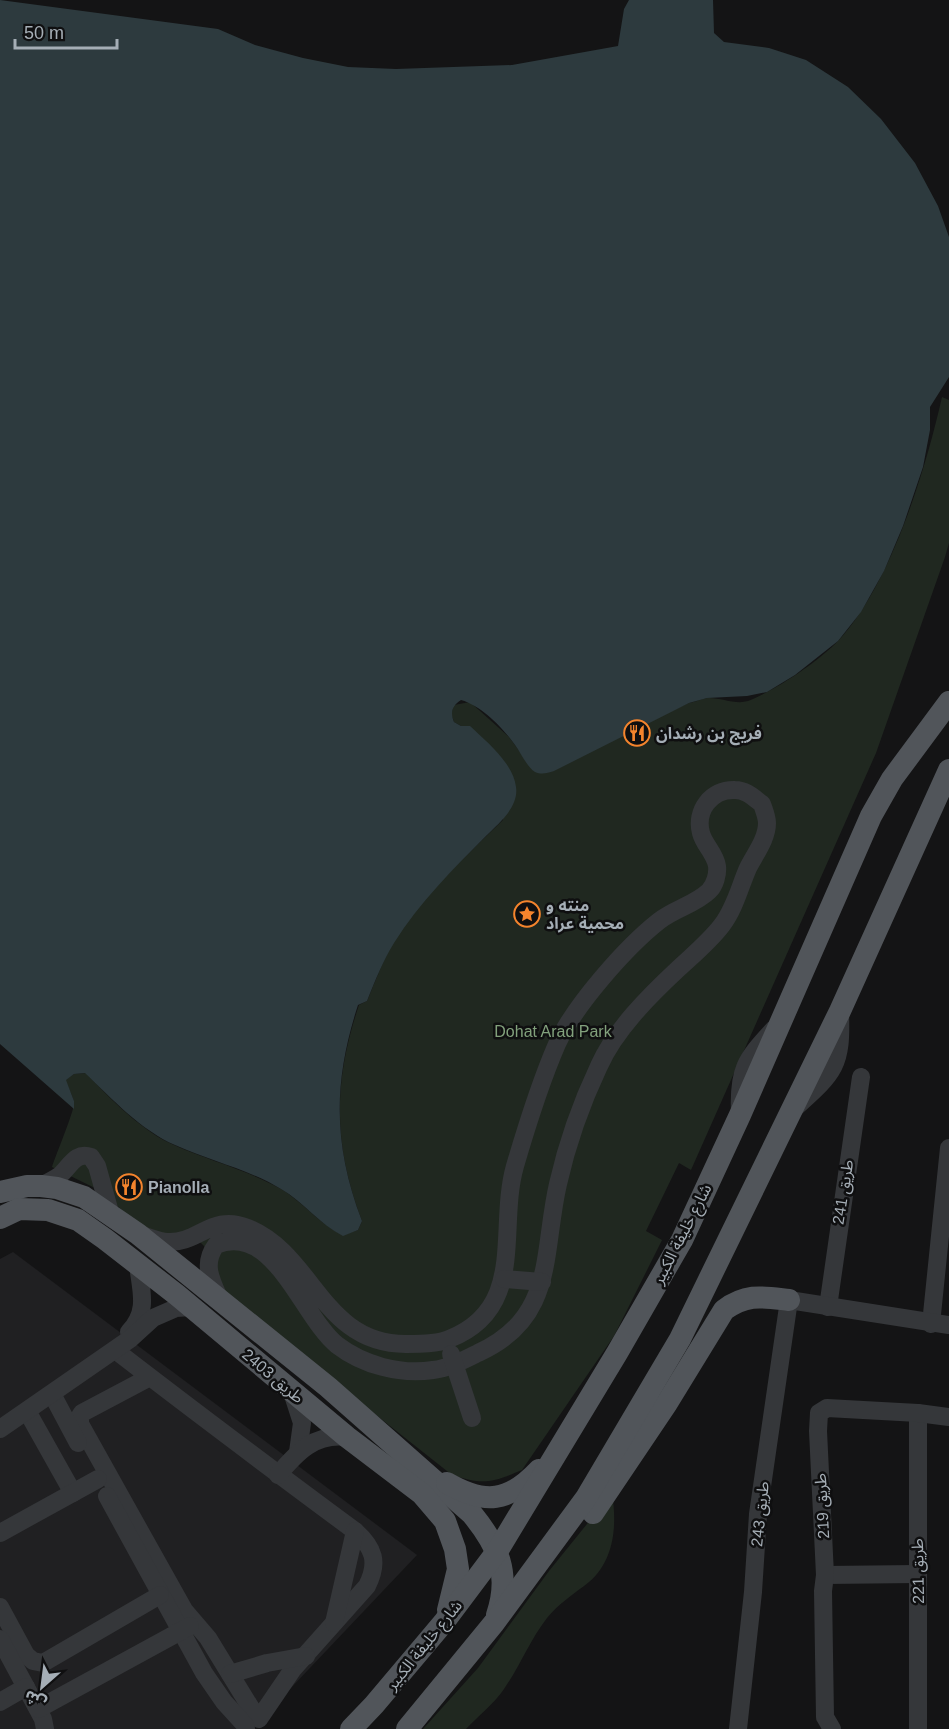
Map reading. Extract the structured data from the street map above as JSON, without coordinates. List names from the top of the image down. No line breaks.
{"streets":{"main road":["شارع خليفة الكبير","طريق 2403"],"street":["طريق 241","طريق 219","طريق 243","طريق 221"]},"crossings":[["شارع خليفة الكبير","طريق 2403"],["طريق 219","طريق 221"]],"parks":["Dohat Arad Park"],"places":{"restaurant":["فريج بن رشدان","Pianolla"],"place":["منته و محمية عراد"]},"scale_bar":"50 m","north":"bottom left"}
